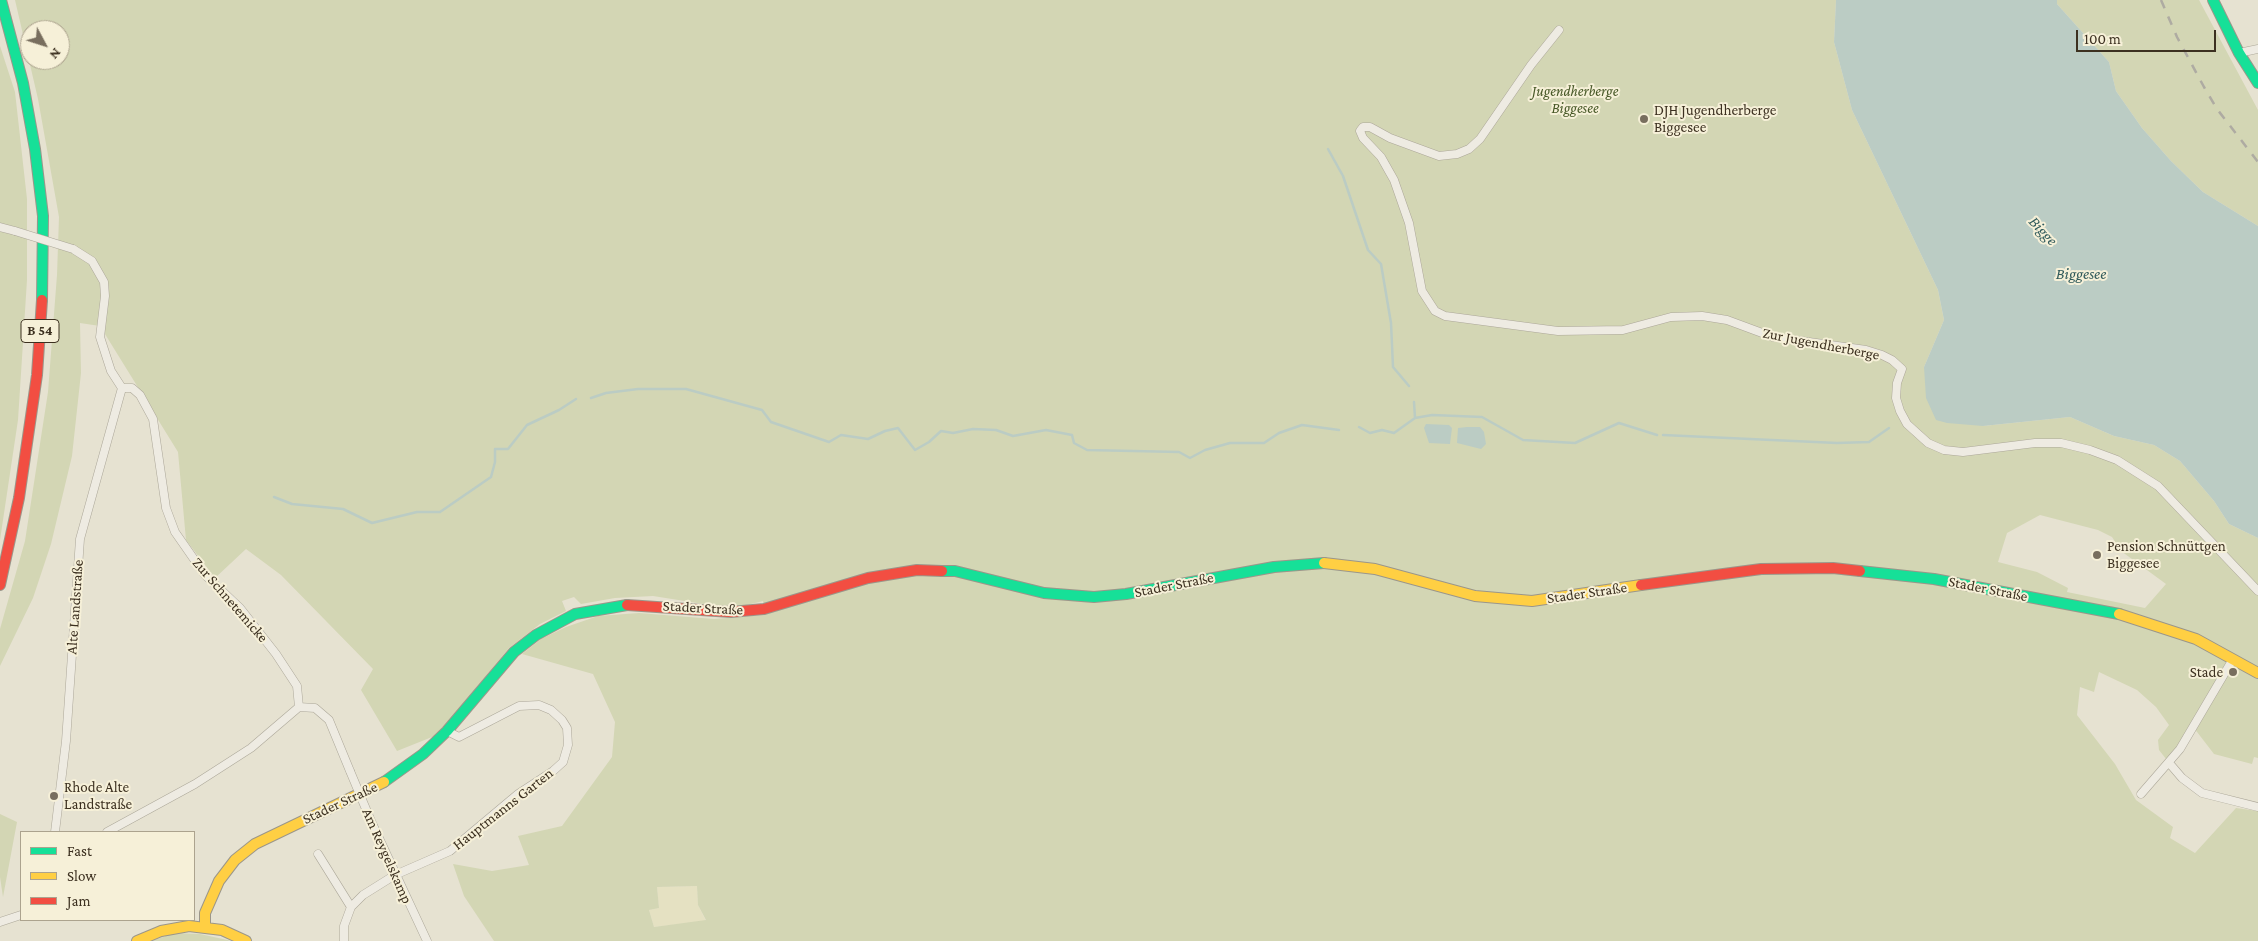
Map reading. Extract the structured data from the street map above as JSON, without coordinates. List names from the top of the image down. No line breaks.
{"streets":{"street":["B 54","Zur Jugendherberge","Stader Straße","Zur Schnetemicke","Alte Landstraße","Hauptmanns Garten","Am Reygelskamp"]},"crossings":[["Stader Straße","Hauptmanns Garten"],["Zur Schnetemicke","Alte Landstraße"],["Zur Schnetemicke","Am Reygelskamp"],["Hauptmanns Garten","Am Reygelskamp"]],"water":["Bigge","Biggesee"],"parks":["Jugendherberge Biggesee"],"places":["DJH Jugendherberge Biggesee","Pension Schnüttgen Biggesee","Stade","Rhode Alte Landstraße"],"legend":["Fast","Slow","Jam"],"scale_bar":"100 m","north":"bottom right"}
